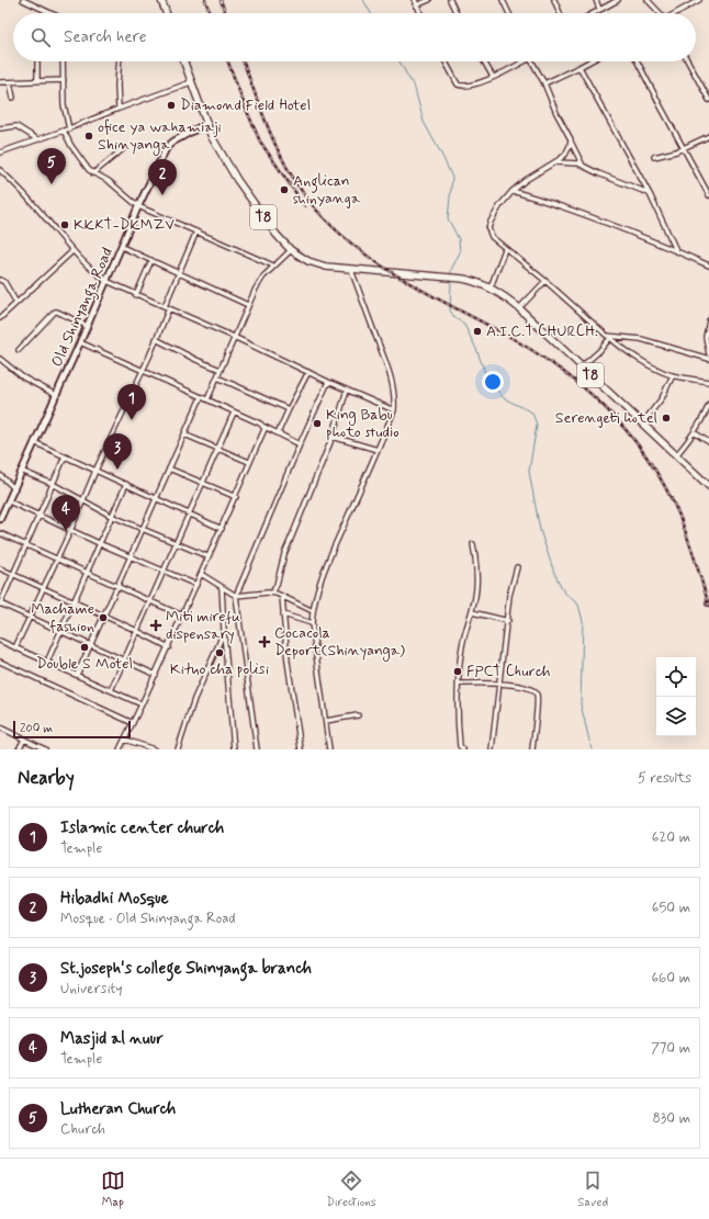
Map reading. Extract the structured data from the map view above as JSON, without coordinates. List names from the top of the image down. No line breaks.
{"streets":{"highway":["T8"],"main road":["Old Shinyanga Road"]},"crossings":[["T8","Old Shinyanga Road"]],"places":{"other":["Diamond Field Hotel","ofice ya wahamiaji Shinyanga","Anglican shinyanga","KKKT-DKMZV","A.I.C.T CHURCH.","Serengeti hotel","King Babu photo studio","Machame fashion","Double S Motel","Kituo cha polisi","FPCT Church"],"health":["Miti mirefu dispensary","Cocacola Deport(Shinyanga)"]},"scale_bar":"200 m","page":{"search":"Search here","pins":["5","2","1","3","4"],"scale":"200 m","heading":["Nearby","5 results"],"list":[{"mark":"1","name":"Islamic center church","note":"Temple","value":"620 m"},{"mark":"2","name":"Hibadhi Mosque","note":"Mosque · Old Shinyanga Road","value":"650 m"},{"mark":"3","name":"St.joseph's college Shinyanga branch","note":"University","value":"660 m"},{"mark":"4","name":"Masjid al nuur","note":"Temple","value":"770 m"},{"mark":"5","name":"Lutheran Church","note":"Church","value":"830 m"}],"nav":["Map","Directions","Saved"]}}
